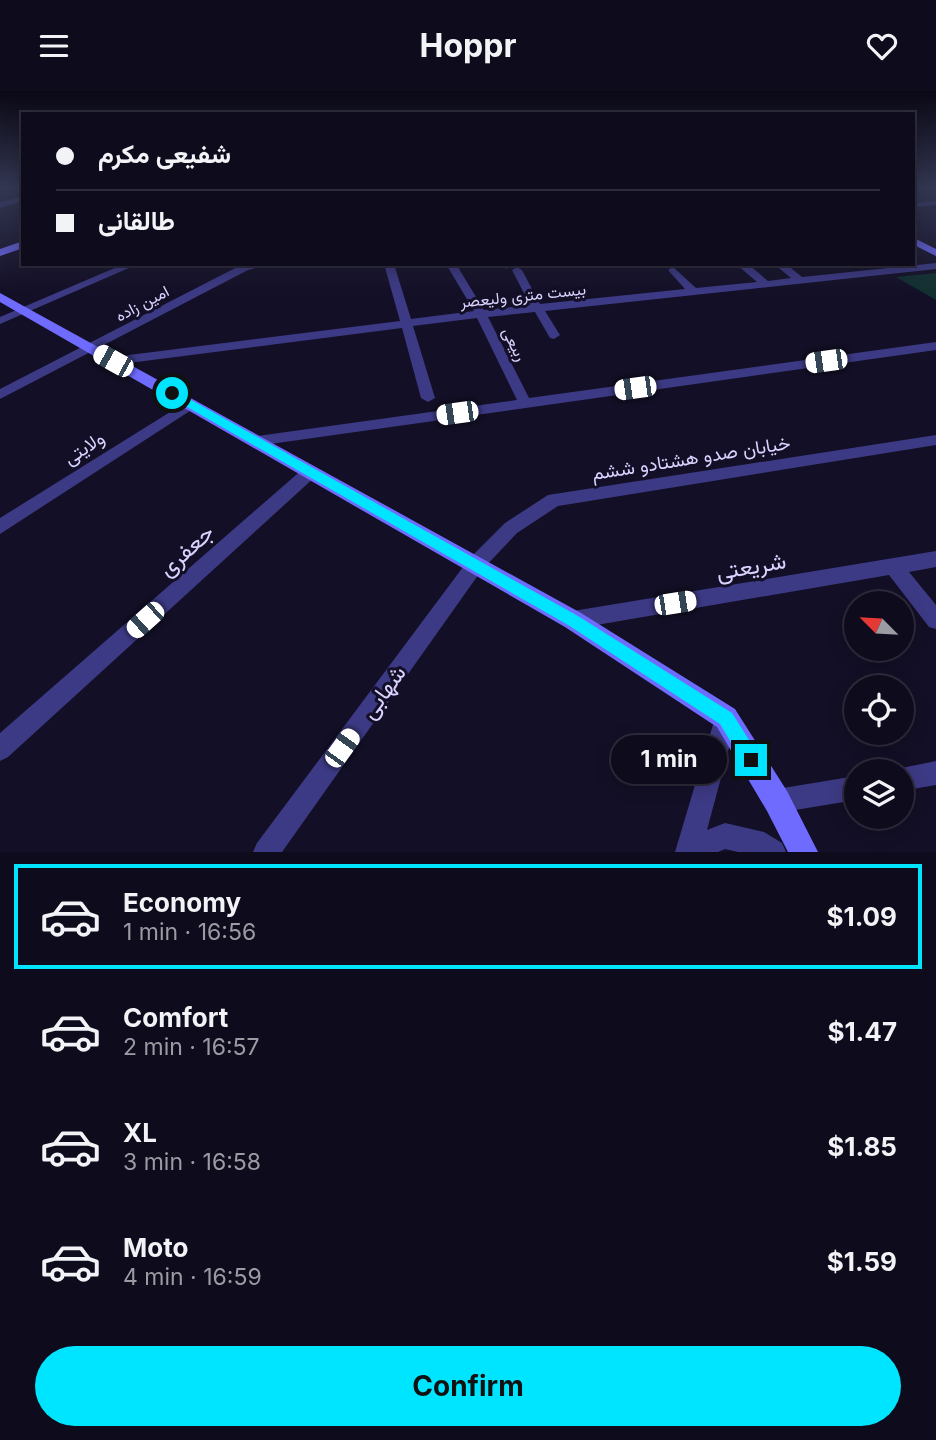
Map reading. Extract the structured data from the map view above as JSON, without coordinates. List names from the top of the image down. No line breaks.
{"streets":{"street":["بیست متری ولیعصر","امين زاده","ربیعی","ولایتی","خیابان صدو هشتادو ششم","جعفری","شریعتی","شهابی"]},"crossings":[["بیست متری ولیعصر","ربیعی"],["خیابان صدو هشتادو ششم","شهابی"]],"north":"top left","page":{"header":"Hoppr","banner":["شفیعی مکرم","طالقانی"],"bubble":"1 min","list":[{"name":"Economy","note":"1 min · 16:56","value":"$1.09"},{"name":"Comfort","note":"2 min · 16:57","value":"$1.47"},{"name":"XL","note":"3 min · 16:58","value":"$1.85"},{"name":"Moto","note":"4 min · 16:59","value":"$1.59"}],"buttons":"Confirm"}}
